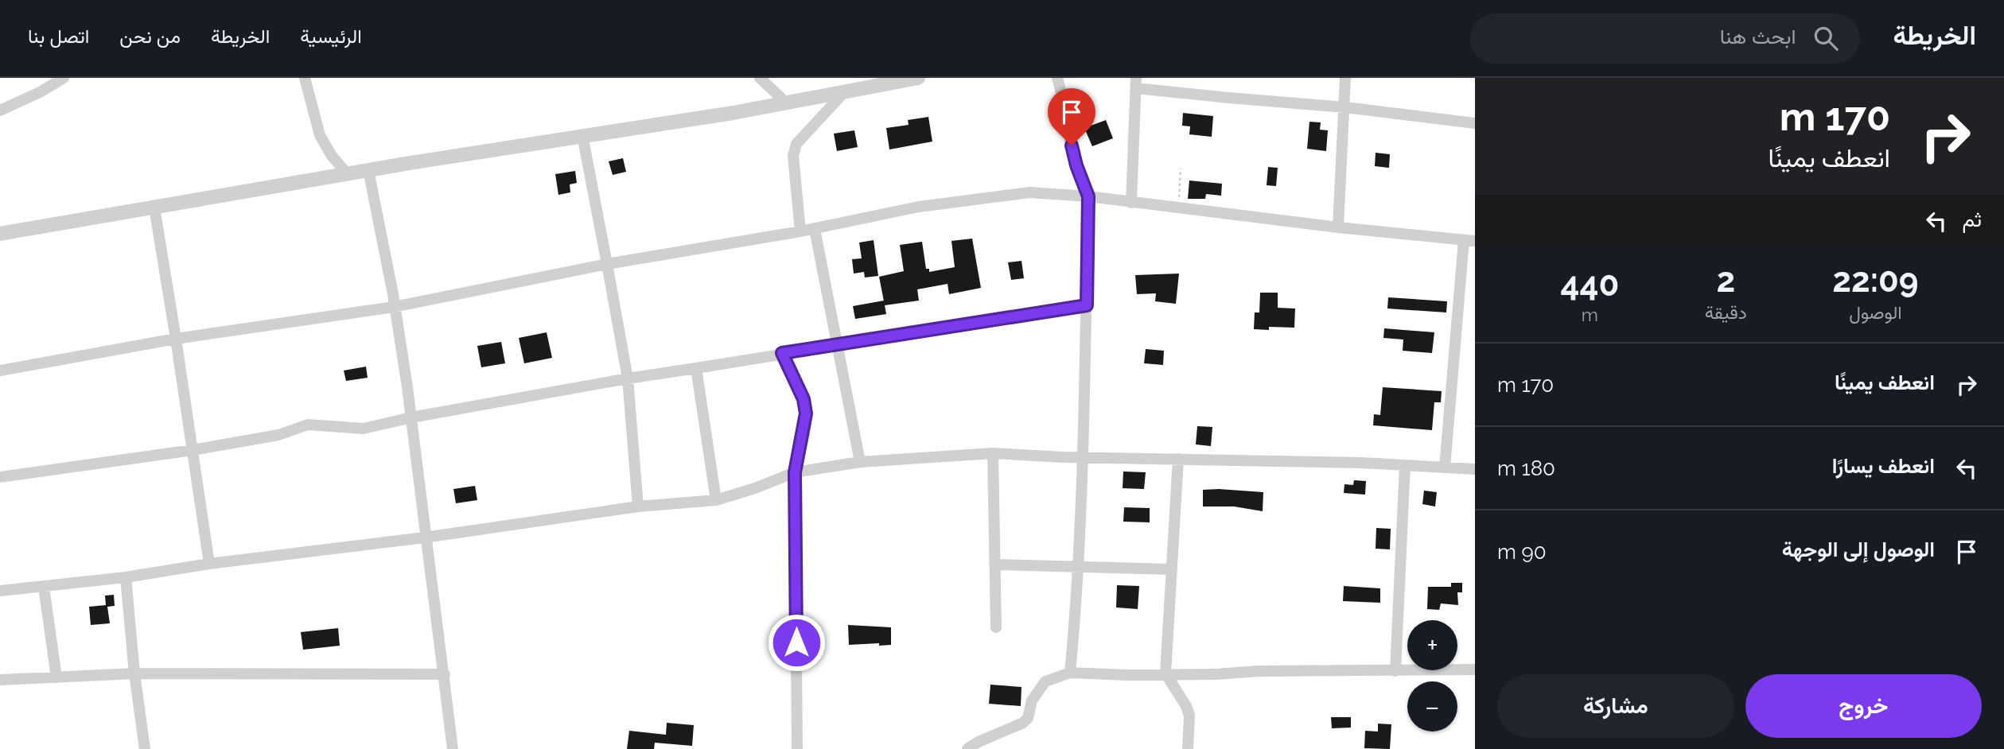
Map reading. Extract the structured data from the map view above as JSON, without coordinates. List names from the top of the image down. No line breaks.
{"page":{"header":"الخريطة","search":"ابحث هنا","nav":["الرئيسية","الخريطة","من نحن","اتصل بنا"],"turn":["170 m","انعطف يمينًا"],"then":"ثم","eta":["22:09","الوصول","2","دقيقة","440","m"],"list":[{"name":"انعطف يمينًا","value":"170 m"},{"name":"انعطف يسارًا","value":"180 m"},{"name":"الوصول إلى الوجهة","value":"90 m"}],"map_buttons":["+","−"],"buttons":["خروج","مشاركة"]}}
